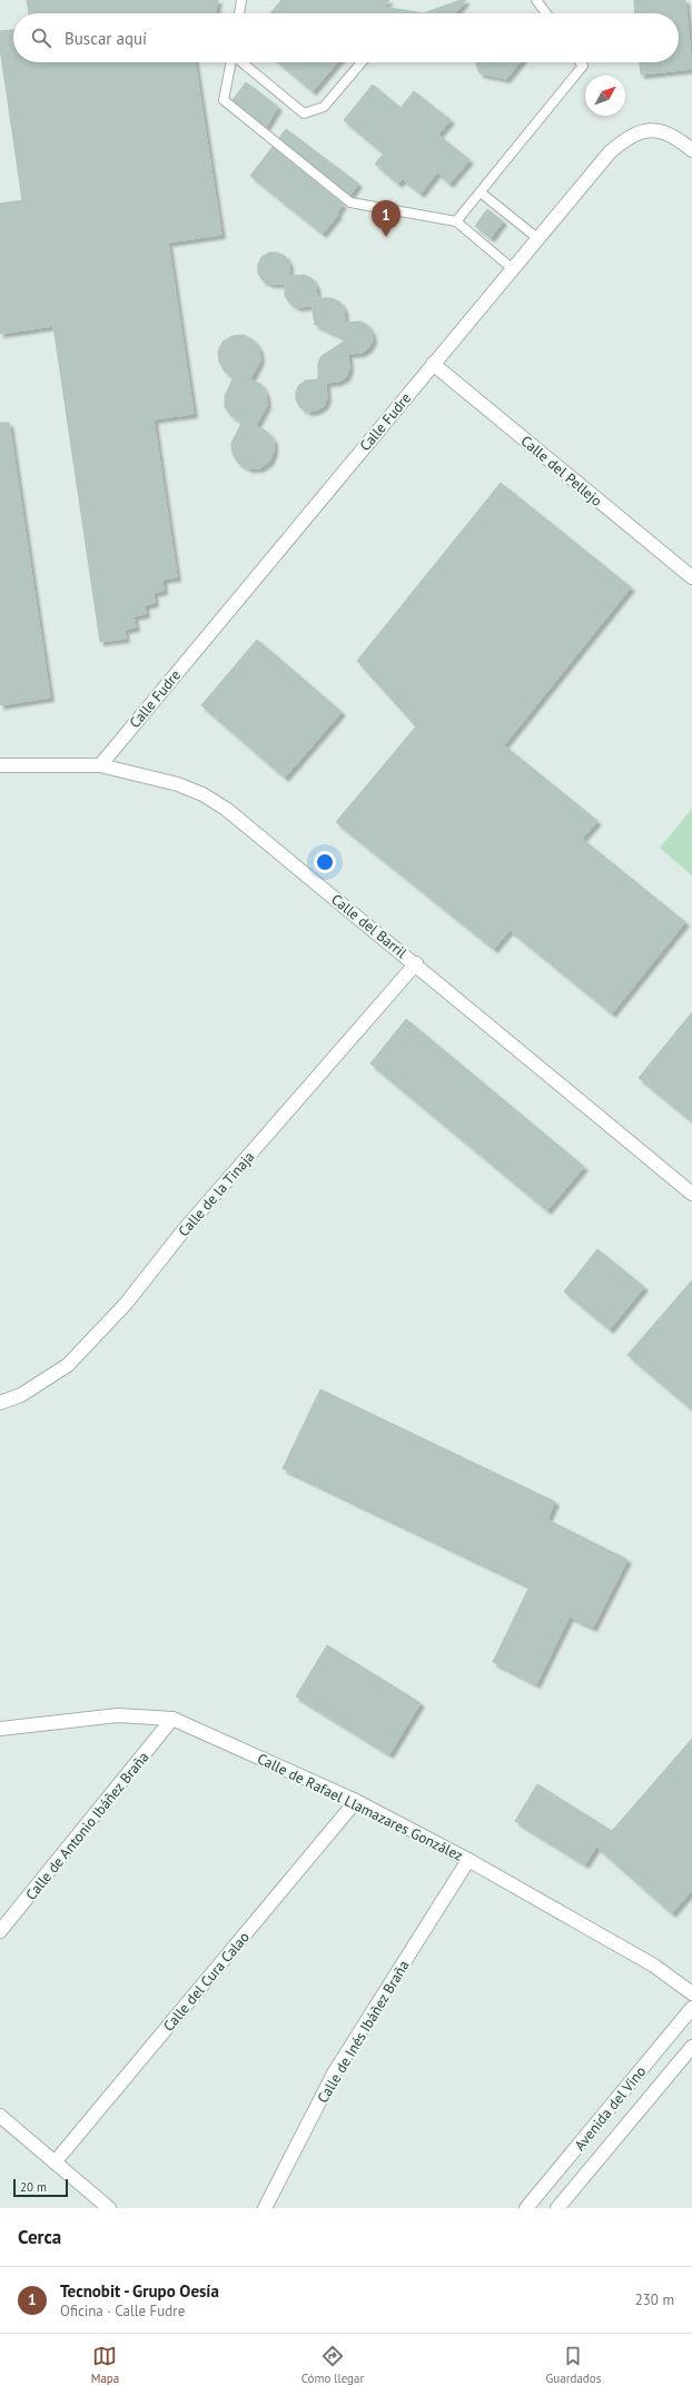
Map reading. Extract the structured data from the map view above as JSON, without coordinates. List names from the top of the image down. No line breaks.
{"streets":{"street":["Calle Fudre","Calle del Pellejo","Calle del Barril","Calle de la Tinaja","Calle de Rafael Llamazares González","Calle de Antonio Ibáñez Braña","Calle del Cura Calao","Calle de Inés Ibáñez Braña","Avenida del Vino"]},"crossings":[["Calle Fudre","Calle del Pellejo"],["Calle Fudre","Calle del Barril"],["Calle del Barril","Calle de la Tinaja"],["Calle de Rafael Llamazares González","Calle de Antonio Ibáñez Braña"],["Calle de Rafael Llamazares González","Calle del Cura Calao"],["Calle de Rafael Llamazares González","Calle de Inés Ibáñez Braña"]],"scale_bar":"20 m","north":"top right","page":{"search":"Buscar aquí","pins":"1","scale":"20 m","heading":"Cerca","list":[{"mark":"1","name":"Tecnobit - Grupo Oesía","note":"Oficina · Calle Fudre","value":"230 m"}],"nav":["Mapa","Cómo llegar","Guardados"]}}
